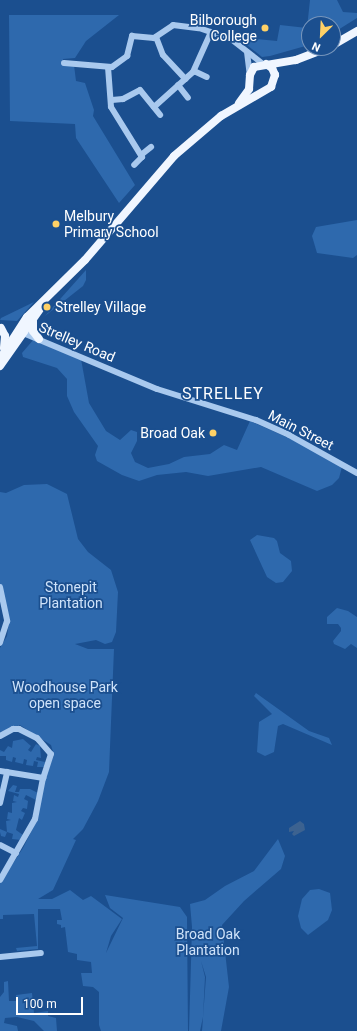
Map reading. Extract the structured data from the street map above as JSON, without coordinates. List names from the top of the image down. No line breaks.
{"streets":{"main road":["Strelley Road"],"street":["Main Street"]},"crossings":[["Strelley Road","Main Street"]],"districts":["STRELLEY"],"parks":["Stonepit Plantation","Woodhouse Park open space","Broad Oak Plantation"],"places":["Bilborough College","Melbury Primary School","Strelley Village","Broad Oak"],"scale_bar":"100 m","north":"bottom left"}
